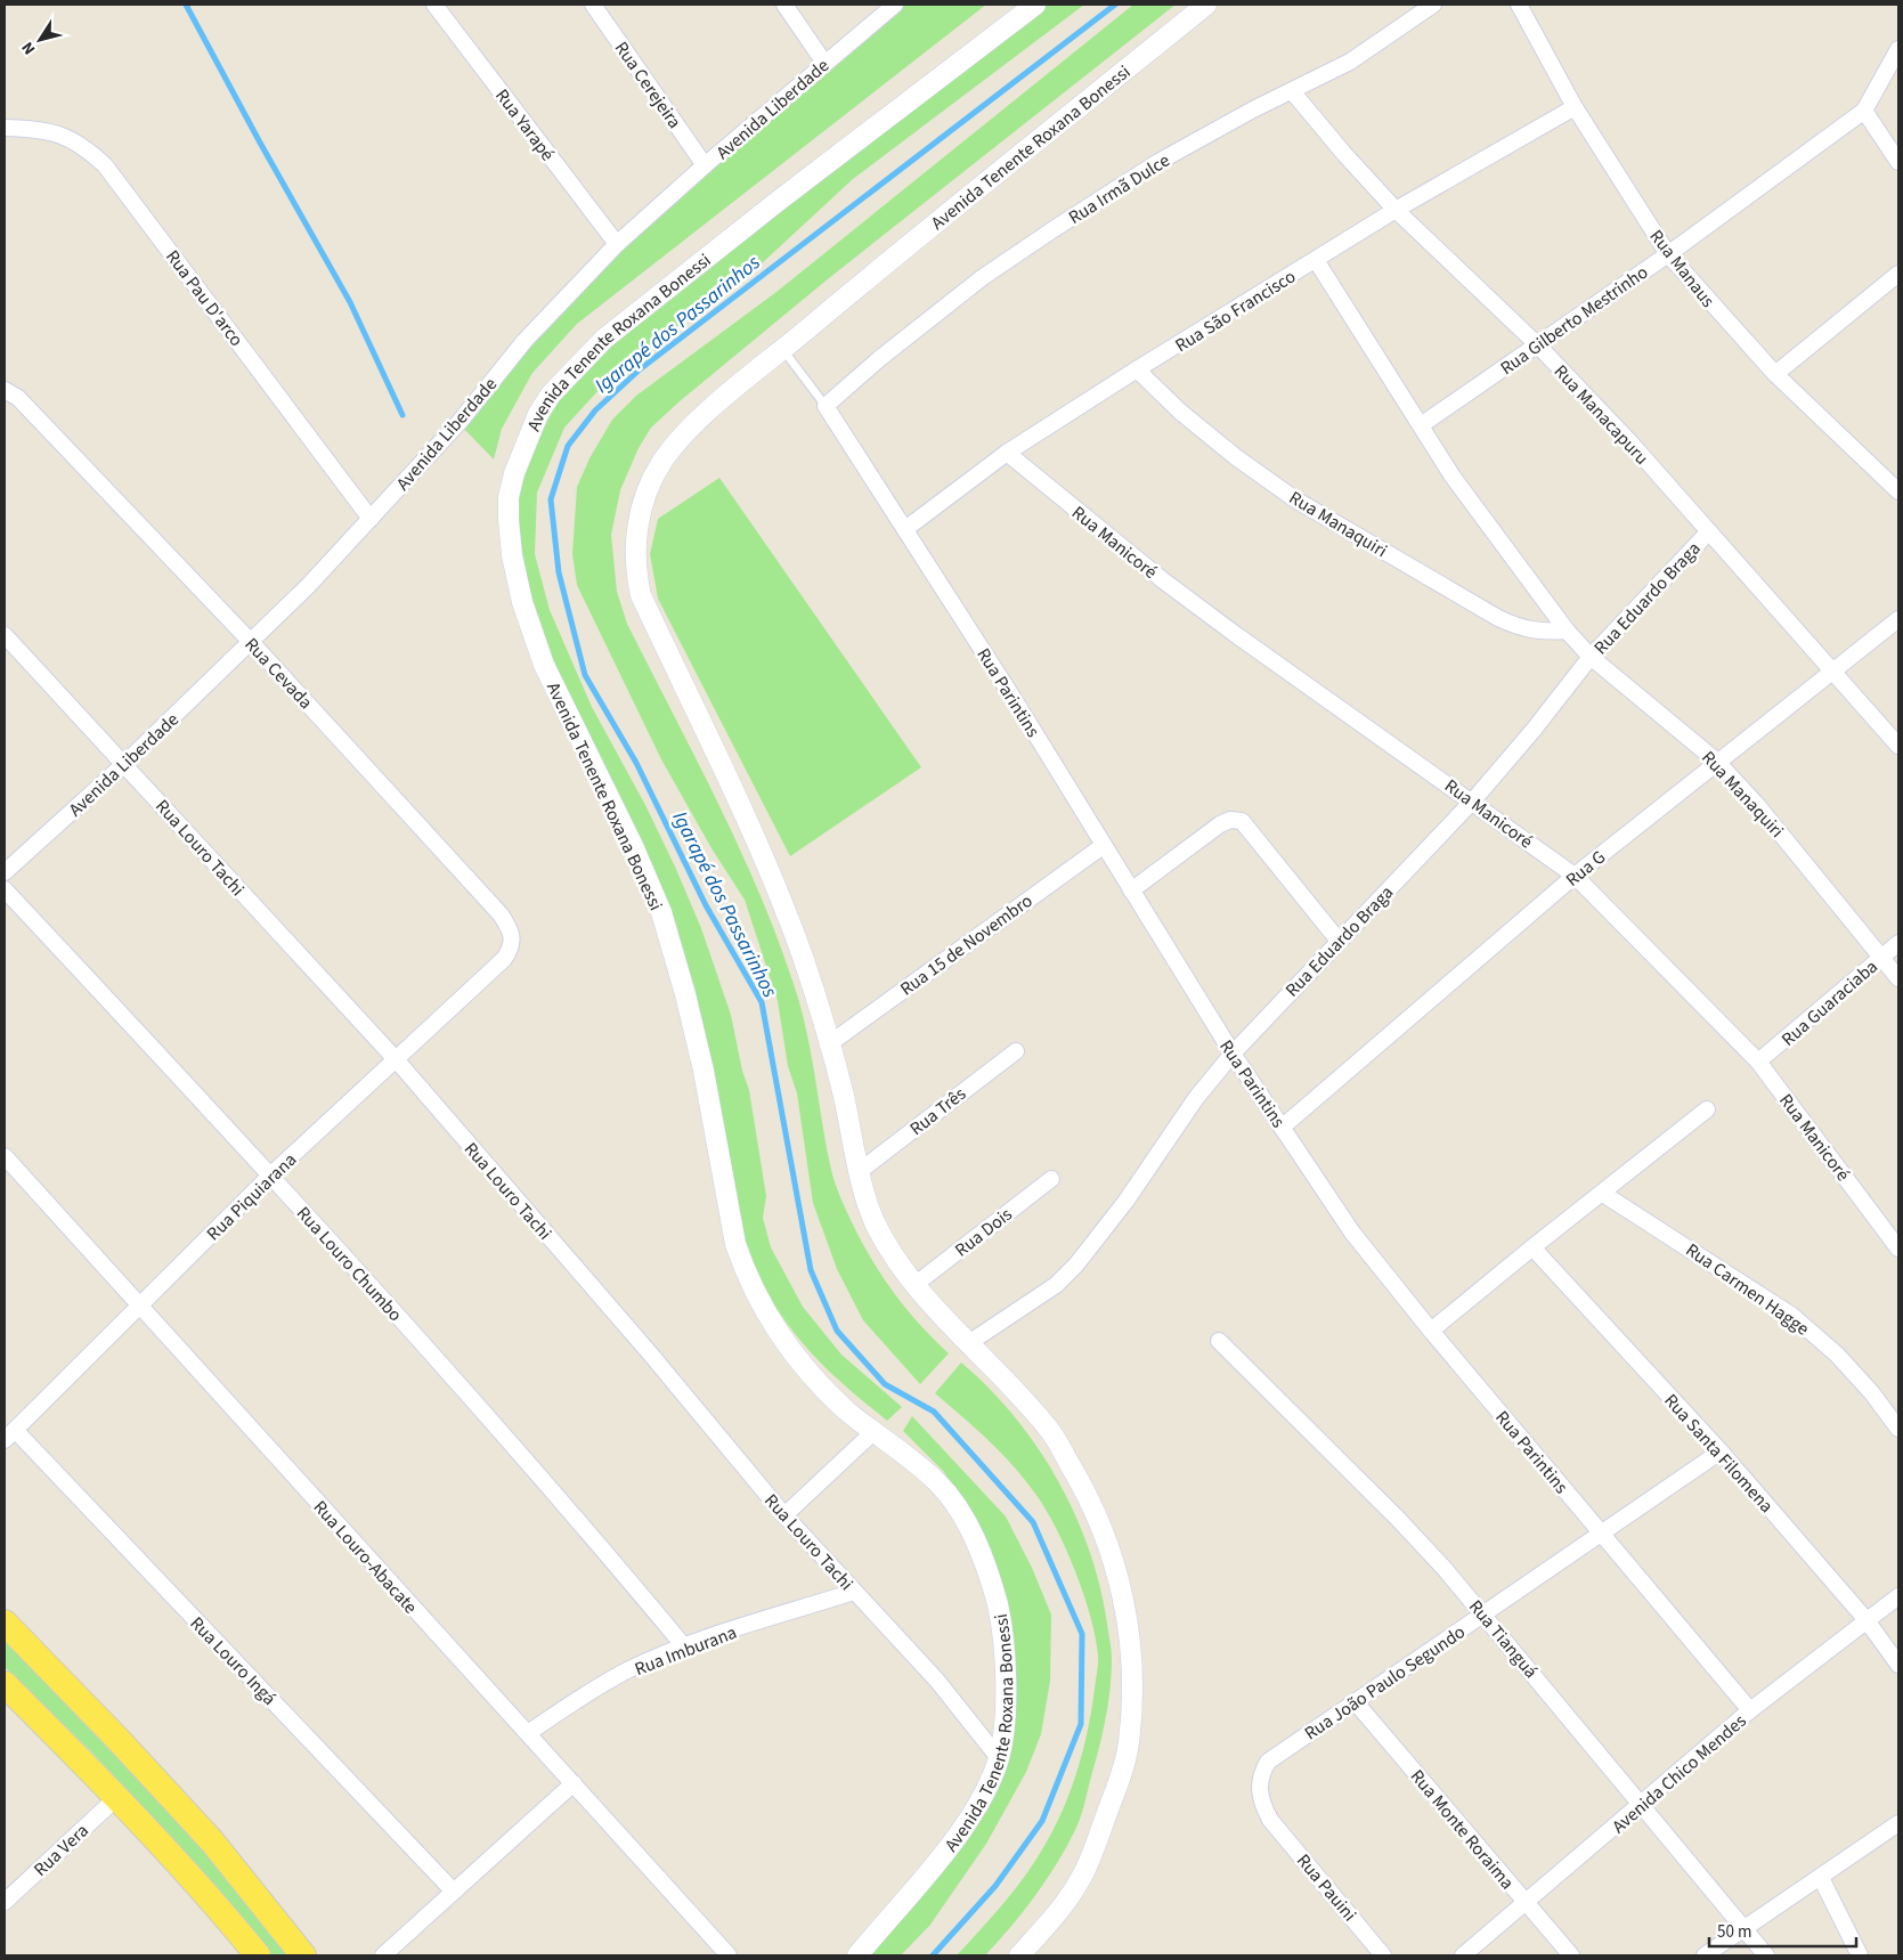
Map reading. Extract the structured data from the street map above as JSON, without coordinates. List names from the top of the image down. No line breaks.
{"streets":{"street":["Rua Cerejeira","Avenida Liberdade","Rua Yarapé","Avenida Tenente Roxana Bonessi","Rua Irmã Dulce","Rua Manaus","Rua Pau D'arco","Rua São Francisco","Rua Gilberto Mestrinho","Rua Manacapuru","Rua Manaquiri","Rua Manicoré","Rua Eduardo Braga","Rua Cevada","Rua Parintins","Rua Louro Tachi","Rua G","Rua 15 de Novembro","Rua Guaraciaba","Rua Três","Rua Piquiarana","Rua Dois","Rua Louro Chumbo","Rua Carmen Hagge","Rua Santa Filomena","Rua Louro-Abacate","Rua Tianguá","Rua Imburana","Rua Louro Ingá","Rua João Paulo Segundo","Avenida Chico Mendes","Rua Monte Roraima","Rua Vera","Rua Pauini"]},"crossings":[["Rua Cerejeira","Avenida Liberdade"],["Avenida Liberdade","Rua Yarapé"],["Avenida Liberdade","Rua Pau D'arco"],["Avenida Liberdade","Rua Cevada"],["Avenida Liberdade","Rua Louro Tachi"],["Avenida Tenente Roxana Bonessi","Rua Eduardo Braga"],["Avenida Tenente Roxana Bonessi","Rua Louro Tachi"],["Avenida Tenente Roxana Bonessi","Rua 15 de Novembro"],["Avenida Tenente Roxana Bonessi","Rua Três"],["Avenida Tenente Roxana Bonessi","Rua Dois"],["Rua Irmã Dulce","Rua Manacapuru"],["Rua Irmã Dulce","Rua Parintins"],["Rua Manaus","Rua São Francisco"],["Rua Manaus","Rua Gilberto Mestrinho"],["Rua São Francisco","Rua Manacapuru"],["Rua São Francisco","Rua Manaquiri"],["Rua São Francisco","Rua Manicoré"],["Rua São Francisco","Rua Parintins"],["Rua Gilberto Mestrinho","Rua Manacapuru"],["Rua Gilberto Mestrinho","Rua Manaquiri"],["Rua Manacapuru","Rua Eduardo Braga"],["Rua Manacapuru","Rua G"],["Rua Manaquiri","Rua Eduardo Braga"],["Rua Manaquiri","Rua G"],["Rua Manaquiri","Rua Guaraciaba"],["Rua Manicoré","Rua Eduardo Braga"],["Rua Manicoré","Rua G"],["Rua Manicoré","Rua Guaraciaba"],["Rua Eduardo Braga","Rua Parintins"],["Rua Cevada","Rua Piquiarana"],["Rua Parintins","Rua G"],["Rua Parintins","Rua 15 de Novembro"],["Rua Parintins","Rua João Paulo Segundo"],["Rua Parintins","Avenida Chico Mendes"],["Rua Louro Tachi","Rua Piquiarana"],["Rua Louro Tachi","Rua Imburana"],["Rua Piquiarana","Rua Louro Chumbo"],["Rua Piquiarana","Rua Louro-Abacate"],["Rua Piquiarana","Rua Louro Ingá"],["Rua Louro Chumbo","Rua Imburana"],["Rua Santa Filomena","Rua João Paulo Segundo"],["Rua Santa Filomena","Avenida Chico Mendes"],["Rua Louro-Abacate","Rua Imburana"],["Rua Tianguá","Rua João Paulo Segundo"],["Rua Tianguá","Avenida Chico Mendes"],["Rua João Paulo Segundo","Rua Monte Roraima"],["Rua João Paulo Segundo","Rua Pauini"],["Avenida Chico Mendes","Rua Monte Roraima"]],"water":["Igarapé dos Passarinhos"],"scale_bar":"50 m","north":"bottom left"}
